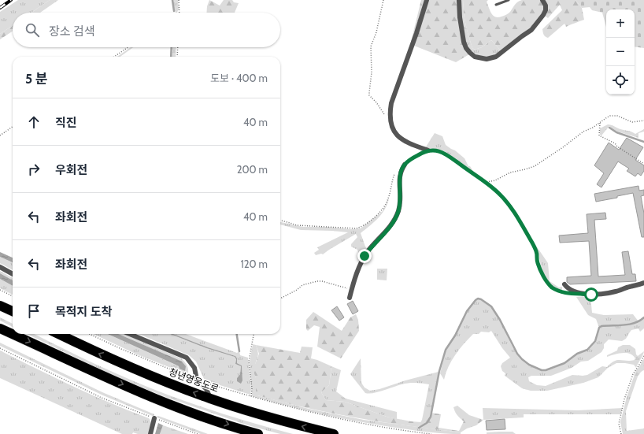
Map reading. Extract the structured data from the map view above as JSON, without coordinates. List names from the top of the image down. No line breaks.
{"streets":{"highway":["청년영웅도로"]},"page":{"map_buttons":["+","−"],"search":"장소 검색","heading":["5 분","도보 · 400 m"],"list":[["직진","40 m"],["우회전","200 m"],["좌회전","40 m"],["좌회전","120 m"],"목적지 도착"]}}
